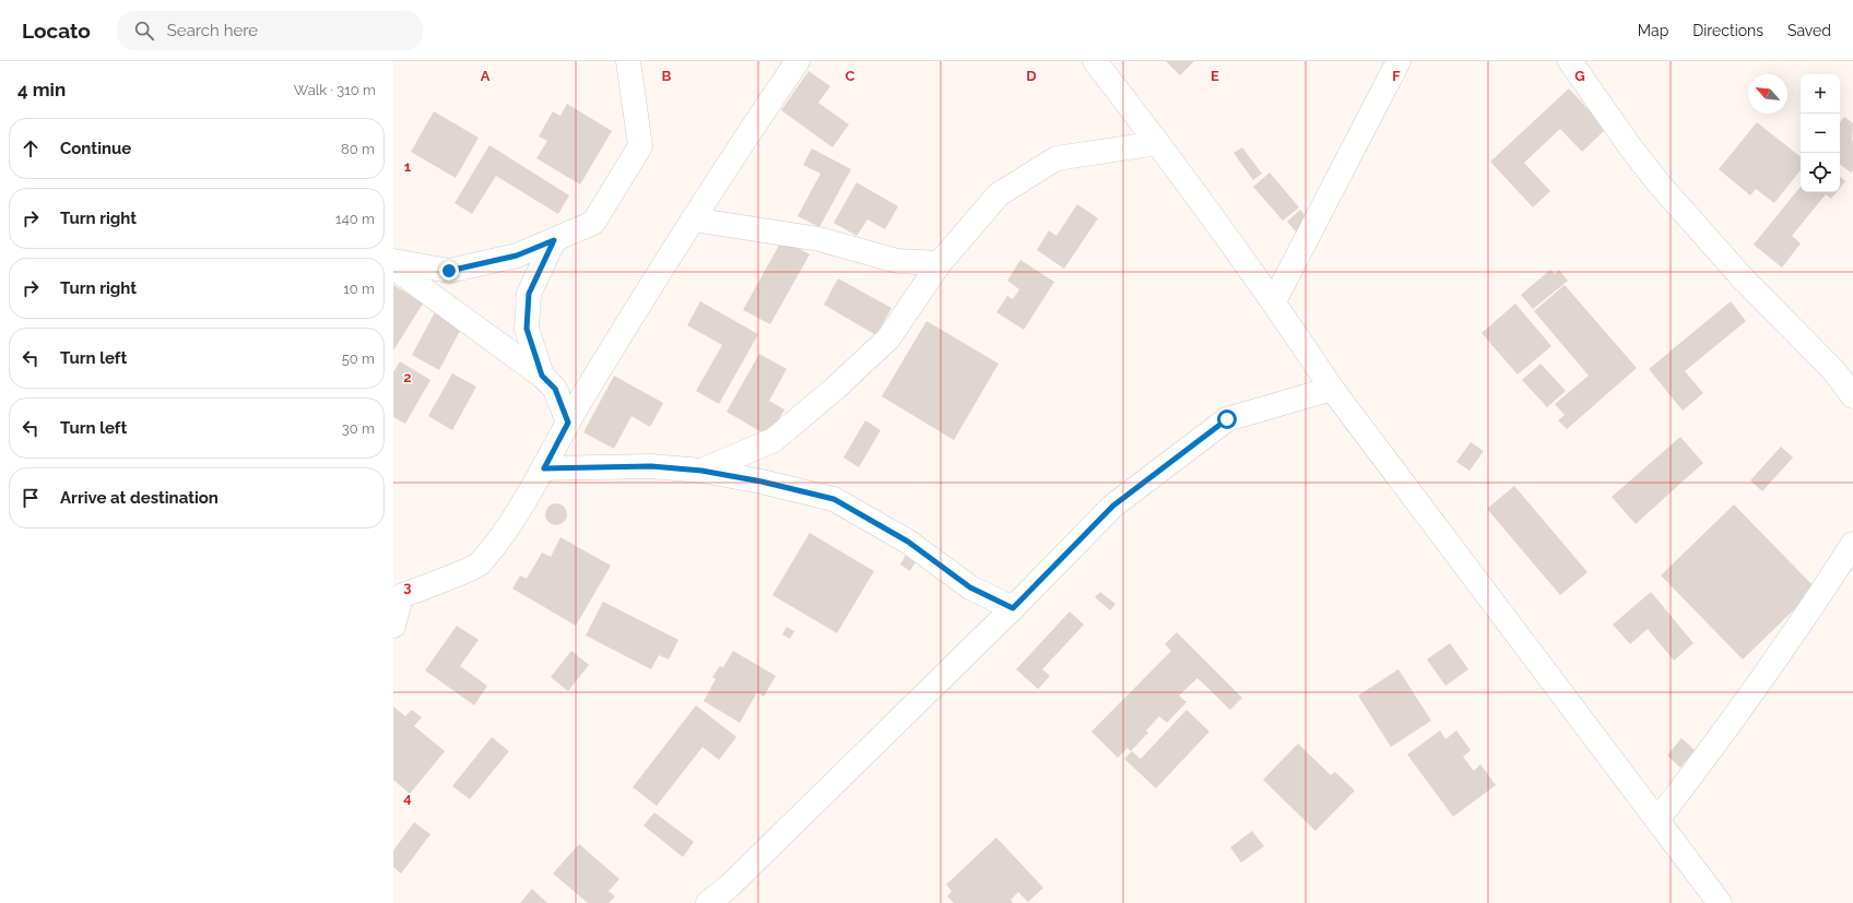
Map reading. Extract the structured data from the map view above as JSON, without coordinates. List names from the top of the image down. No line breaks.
{"north":"top left","page":{"header":"Locato","search":"Search here","nav":["Map","Directions","Saved"],"heading":["4 min","Walk · 310 m"],"map_buttons":["+","−"],"list":[["Continue","80 m"],["Turn right","140 m"],["Turn right","10 m"],["Turn left","50 m"],["Turn left","30 m"],"Arrive at destination"]},"grid":{"columns":["A","B","C","D","E","F","G"],"rows":["1","2","3","4"]}}
